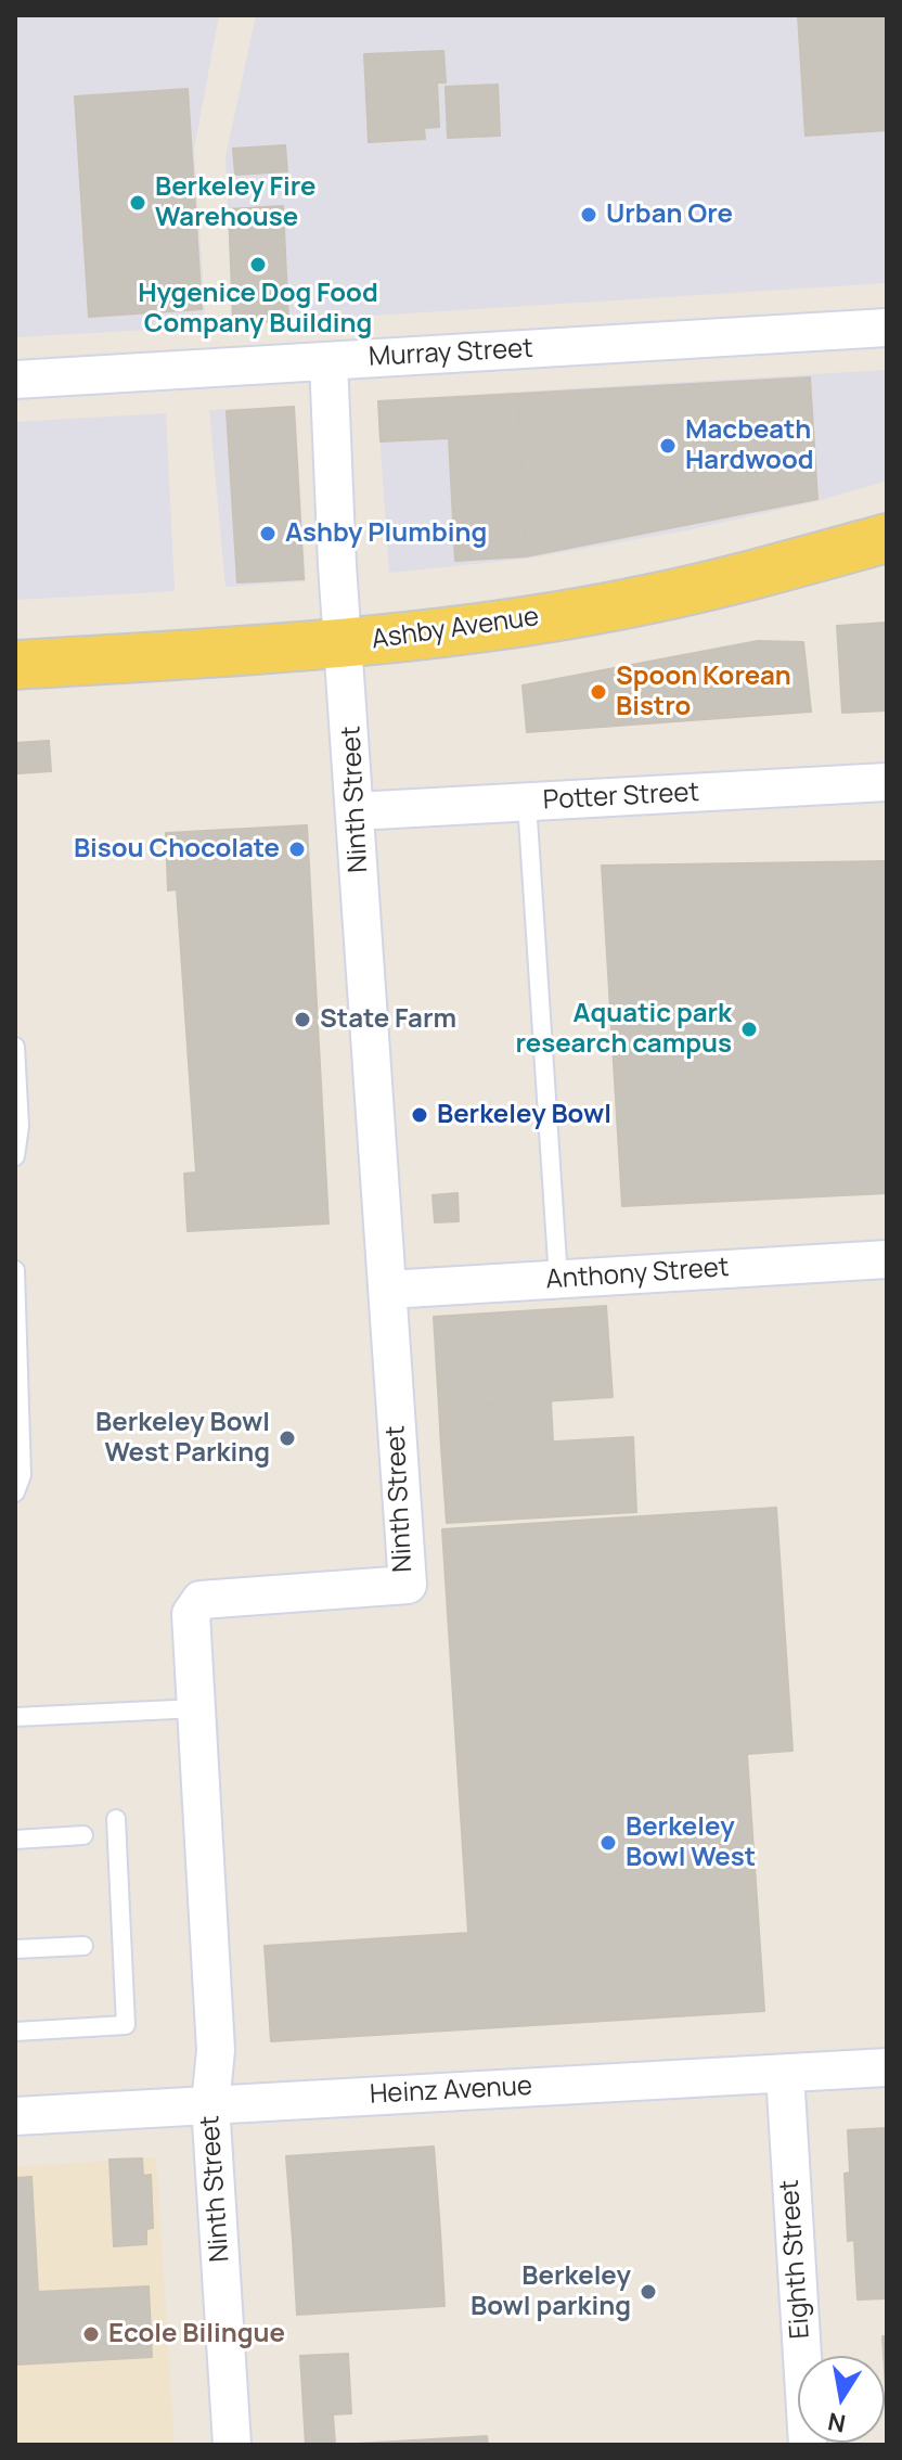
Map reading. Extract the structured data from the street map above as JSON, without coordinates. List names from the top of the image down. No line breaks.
{"streets":{"main road":["Ashby Avenue"],"street":["Murray Street","Potter Street","Ninth Street","Anthony Street","Heinz Avenue","Eighth Street"]},"crossings":[["Murray Street","Ninth Street"],["Ashby Avenue","Ninth Street"],["Potter Street","Ninth Street"],["Ninth Street","Anthony Street"],["Ninth Street","Heinz Avenue"],["Heinz Avenue","Eighth Street"]],"places":["Berkeley Fire Warehouse","Urban Ore","Hygenice Dog Food Company Building","Macbeath Hardwood","Ashby Plumbing","Spoon Korean Bistro","Bisou Chocolate","State Farm","Aquatic park research campus","Berkeley Bowl","Berkeley Bowl West Parking","Berkeley Bowl West","Berkeley Bowl parking","Ecole Bilingue"],"north":"bottom"}
